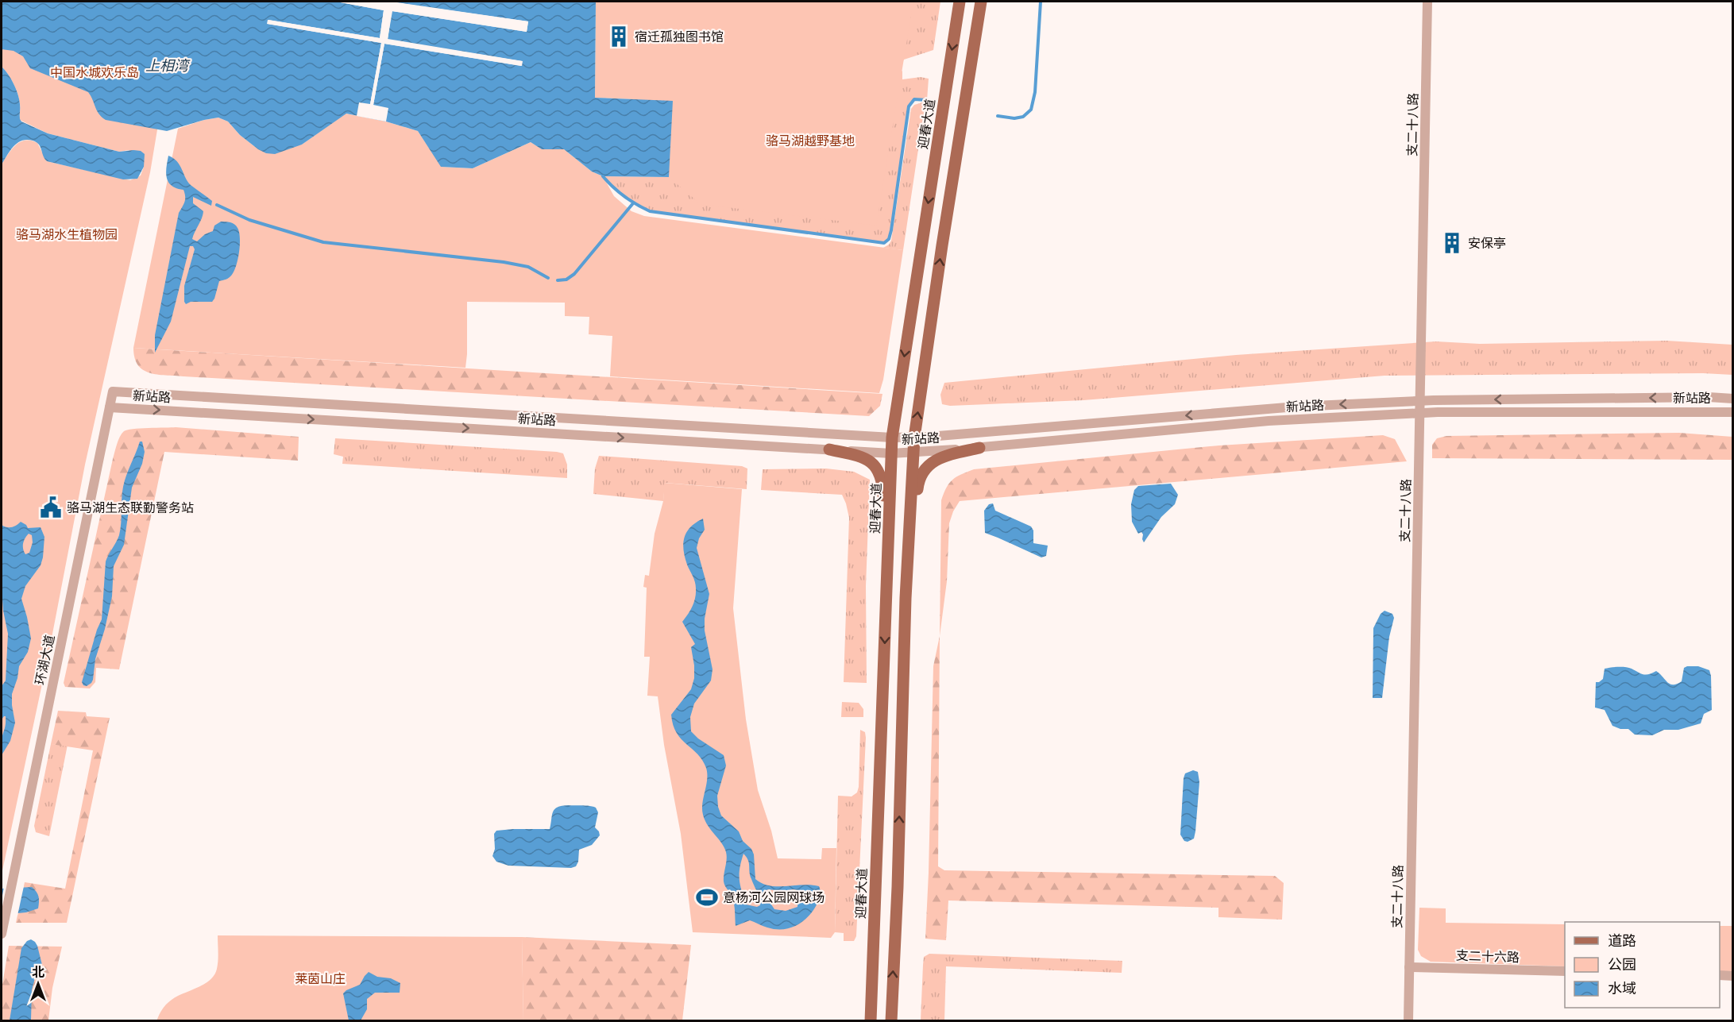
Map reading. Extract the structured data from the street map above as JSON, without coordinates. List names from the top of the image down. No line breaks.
{"streets":{"main road":["迎春大道"],"street":["支二十八路","新站路","环湖大道","支二十六路"]},"crossings":[["迎春大道","新站路"],["支二十八路","新站路"],["支二十八路","支二十六路"],["新站路","环湖大道"]],"water":["上相湾"],"parks":["中国水城欢乐岛","骆马湖越野基地","骆马湖水生植物园","莱茵山庄"],"places":{"building":["宿迁孤独图书馆","安保亭"],"public building":["骆马湖生态联勤警务站"],"sports":["意杨河公园网球场"]},"legend":["道路","公园","水域"],"north":"top"}
